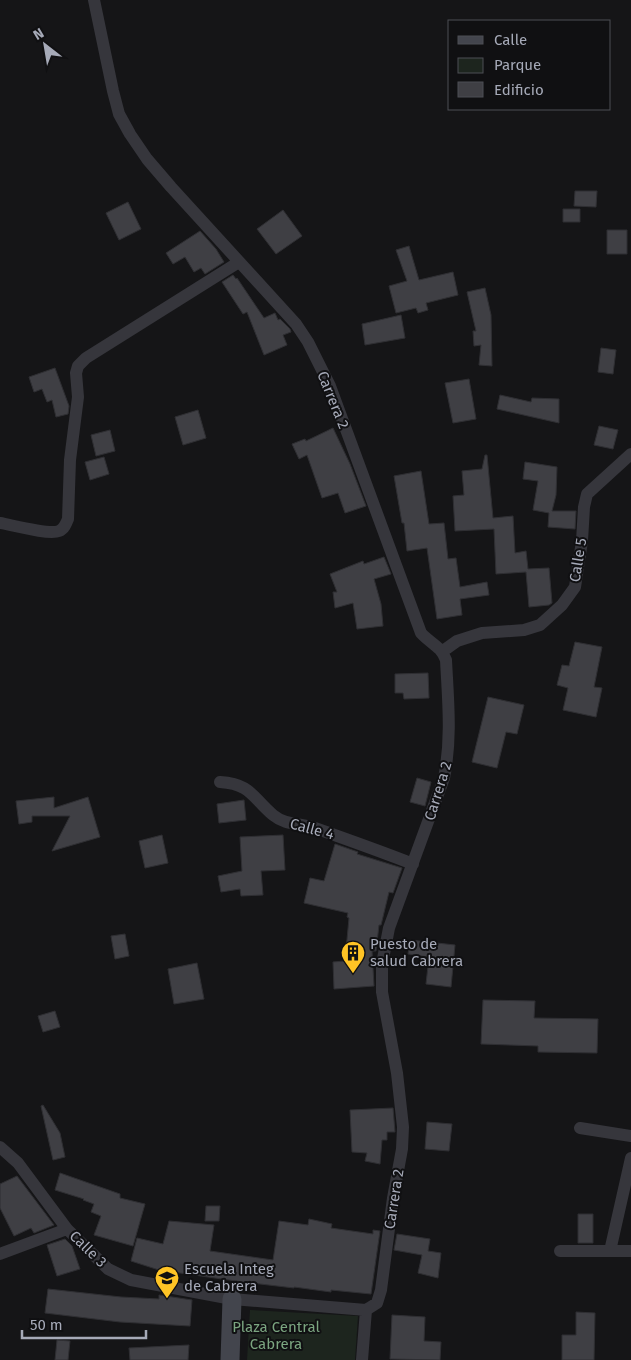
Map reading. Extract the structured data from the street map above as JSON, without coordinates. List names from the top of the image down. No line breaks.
{"streets":{"street":["Carrera 2","Calle 5","Calle 4","Calle 3"]},"crossings":[["Carrera 2","Calle 5"],["Carrera 2","Calle 4"],["Carrera 2","Calle 3"]],"parks":["Plaza Central Cabrera"],"places":{"building":["Puesto de salud Cabrera"],"school or university":["Escuela Integ de Cabrera"]},"legend":["Calle","Parque","Edificio"],"scale_bar":"50 m","north":"top left"}
